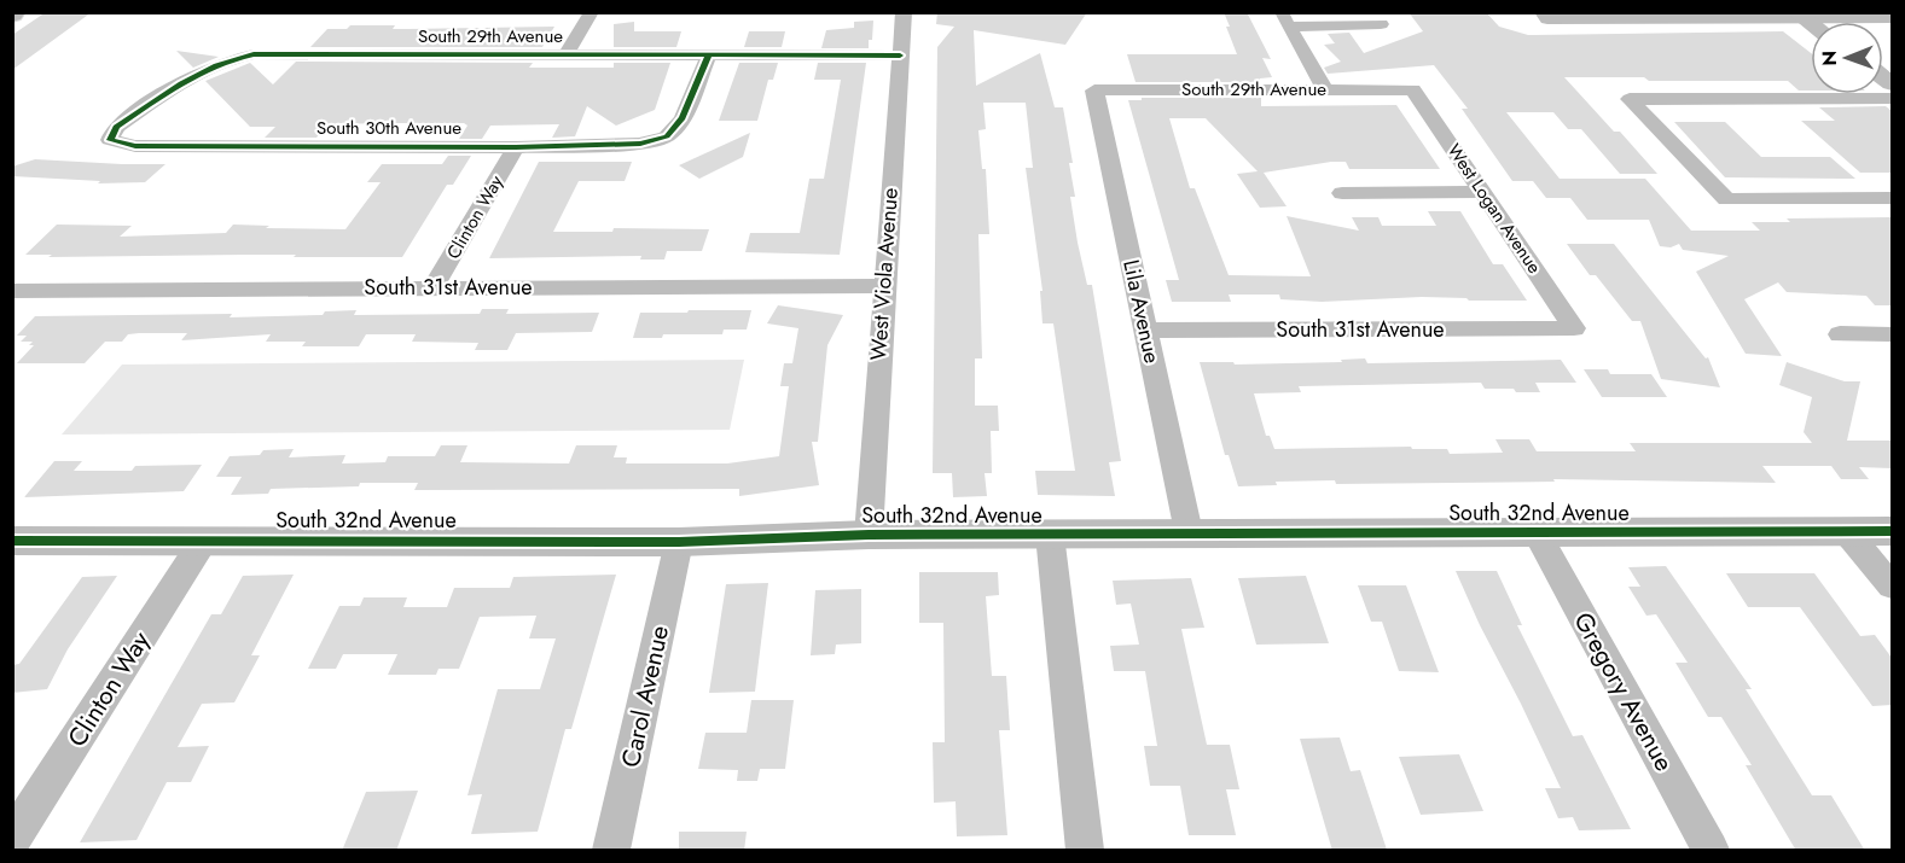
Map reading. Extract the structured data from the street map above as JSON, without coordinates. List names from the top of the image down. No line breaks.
{"streets":{"street":["South 29th Avenue","South 30th Avenue","West Logan Avenue","Clinton Way","West Viola Avenue","South 31st Avenue","Lila Avenue","South 32nd Avenue","Gregory Avenue","Carol Avenue"]},"crossings":[["South 29th Avenue","South 30th Avenue"],["South 29th Avenue","West Logan Avenue"],["South 29th Avenue","West Viola Avenue"],["South 29th Avenue","Lila Avenue"],["South 30th Avenue","Clinton Way"],["West Logan Avenue","South 31st Avenue"],["Clinton Way","South 31st Avenue"],["Clinton Way","South 32nd Avenue"],["West Viola Avenue","South 31st Avenue"],["West Viola Avenue","South 32nd Avenue"],["South 31st Avenue","Lila Avenue"],["Lila Avenue","South 32nd Avenue"],["South 32nd Avenue","Gregory Avenue"],["South 32nd Avenue","Carol Avenue"]],"north":"left"}
